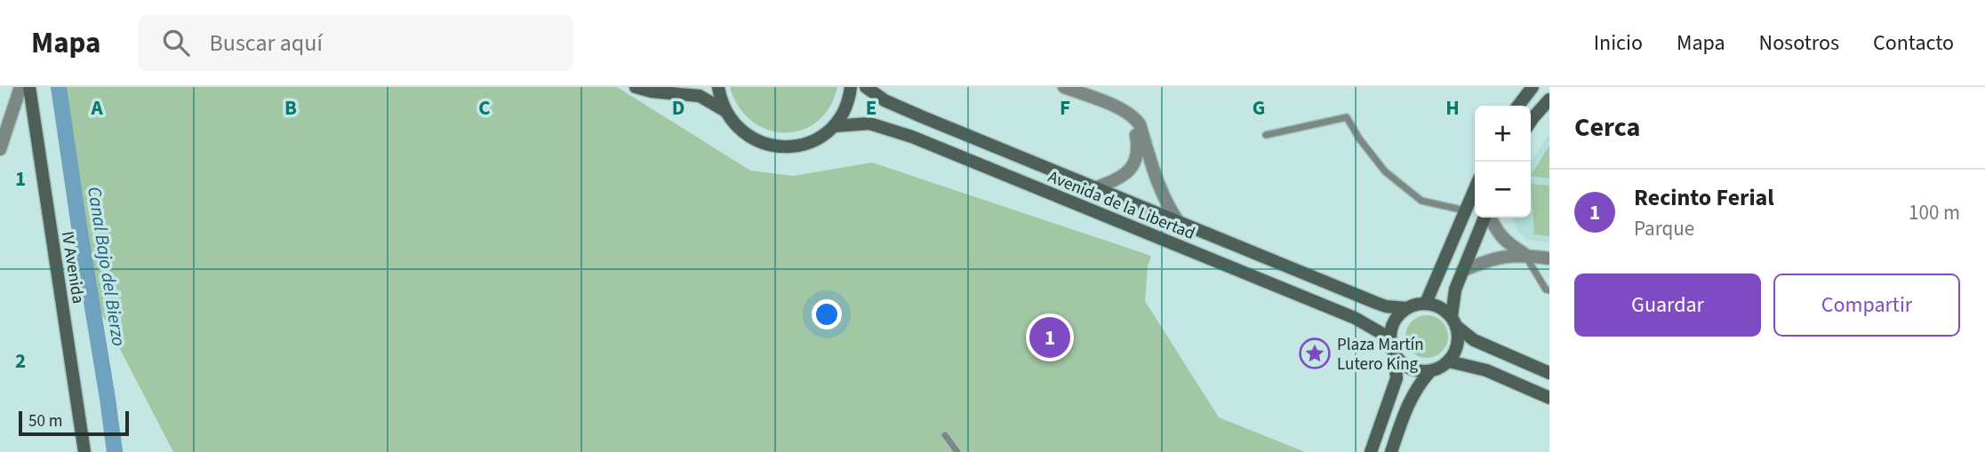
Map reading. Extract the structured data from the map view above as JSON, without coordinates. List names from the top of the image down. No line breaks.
{"streets":{"main road":["Avenida de la Libertad","IV Avenida"]},"water":["Canal Bajo del Bierzo"],"places":{"place":["Plaza Martín Lutero King"]},"scale_bar":"50 m","page":{"header":"Mapa","search":"Buscar aquí","nav":["Inicio","Mapa","Nosotros","Contacto"],"heading":"Cerca","map_buttons":["+","−"],"list":[{"mark":"1","name":"Recinto Ferial","note":"Parque","value":"100 m"}],"buttons":["Guardar","Compartir"],"pins":"1","scale":"50 m"},"grid":{"columns":["A","B","C","D","E","F","G","H"],"rows":["1","2"]}}
